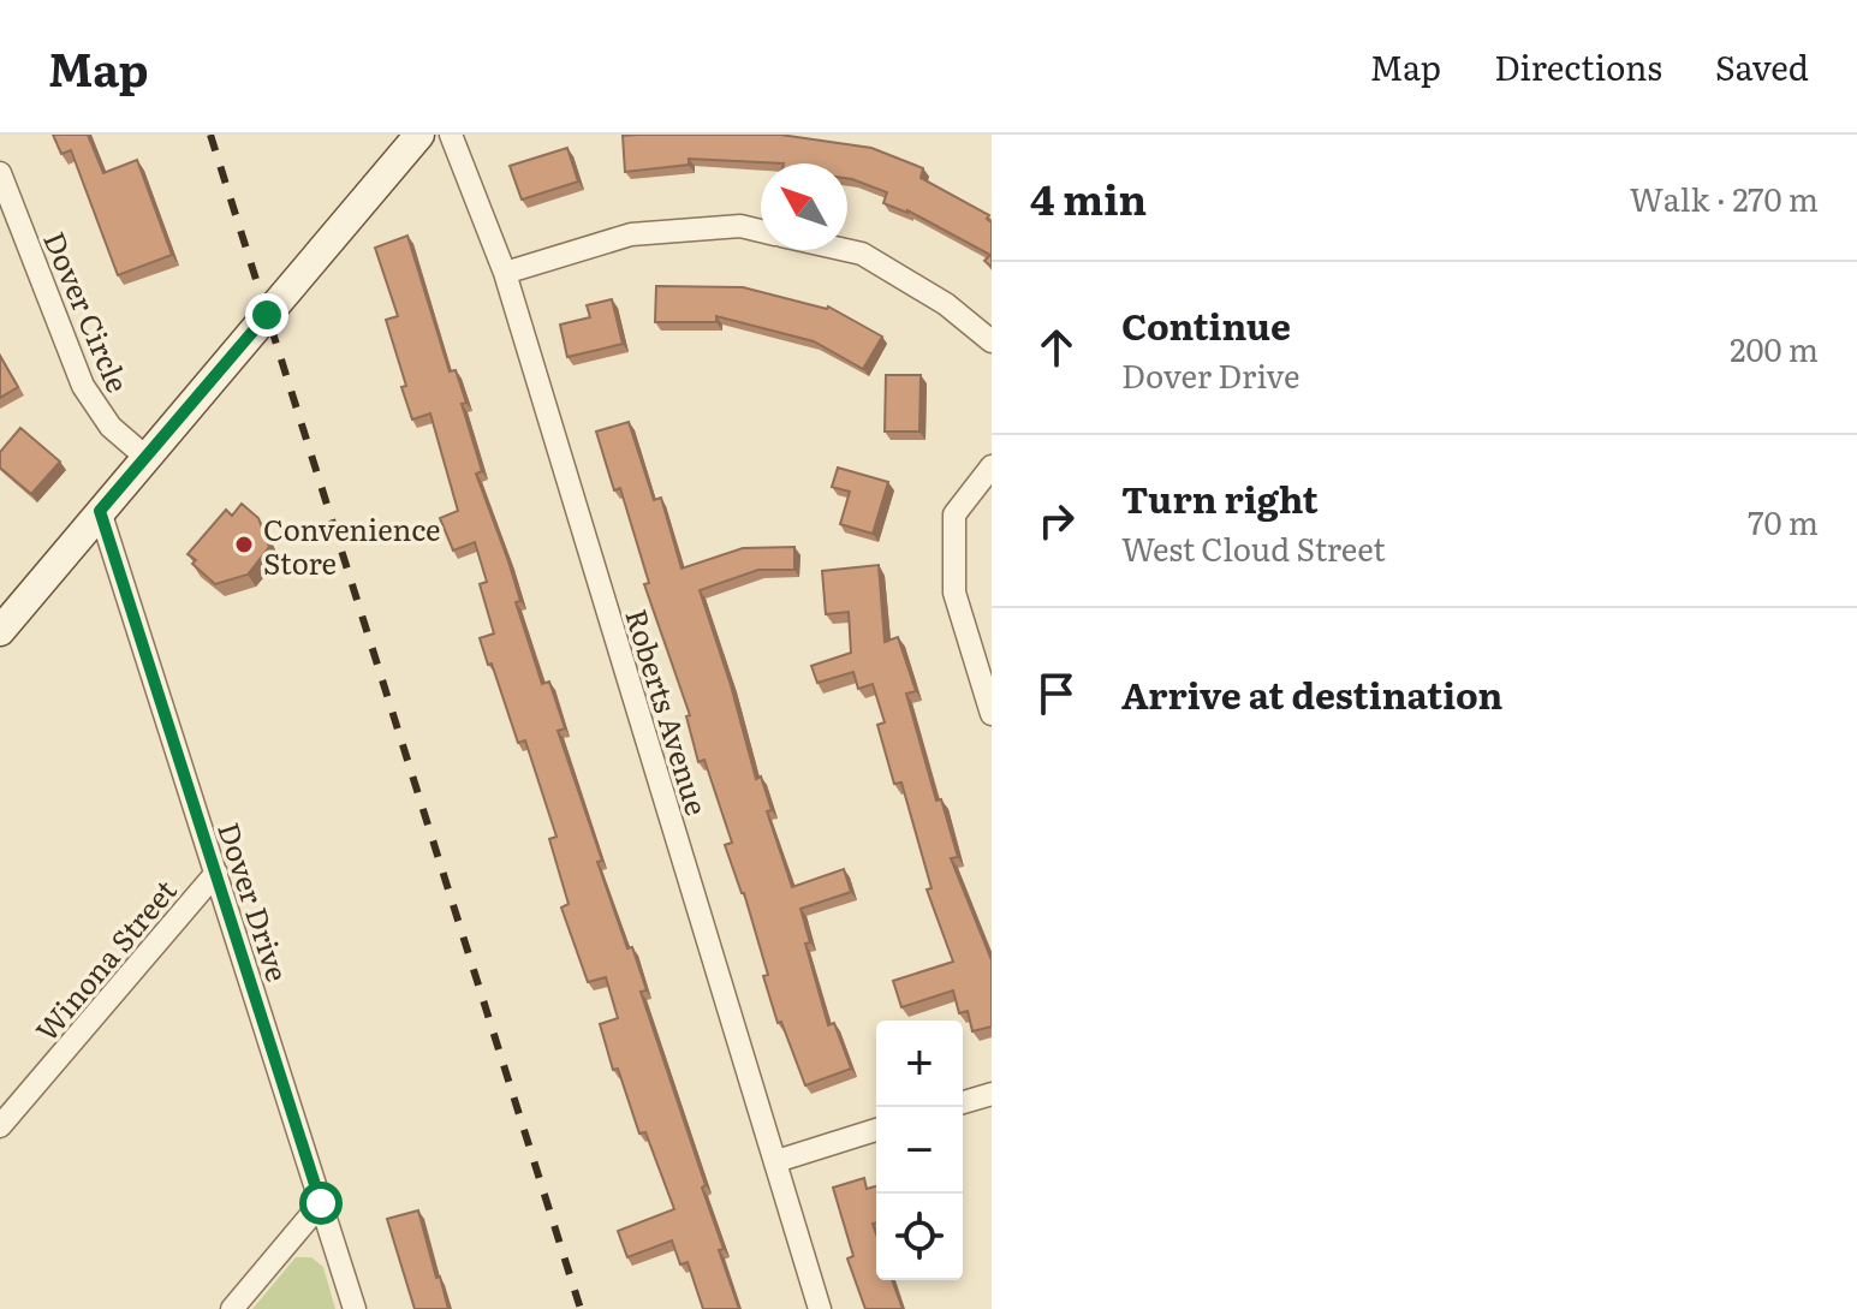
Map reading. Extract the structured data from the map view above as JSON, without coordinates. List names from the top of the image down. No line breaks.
{"streets":{"street":["Dover Circle","Roberts Avenue","Dover Drive","Winona Street"]},"crossings":[["Dover Drive","Winona Street"]],"places":["Convenience Store"],"north":"top left","page":{"header":"Map","nav":["Map","Directions","Saved"],"heading":["4 min","Walk · 270 m"],"list":[["Continue","Dover Drive","200 m"],["Turn right","West Cloud Street","70 m"],"Arrive at destination"],"map_buttons":["+","−"]}}
